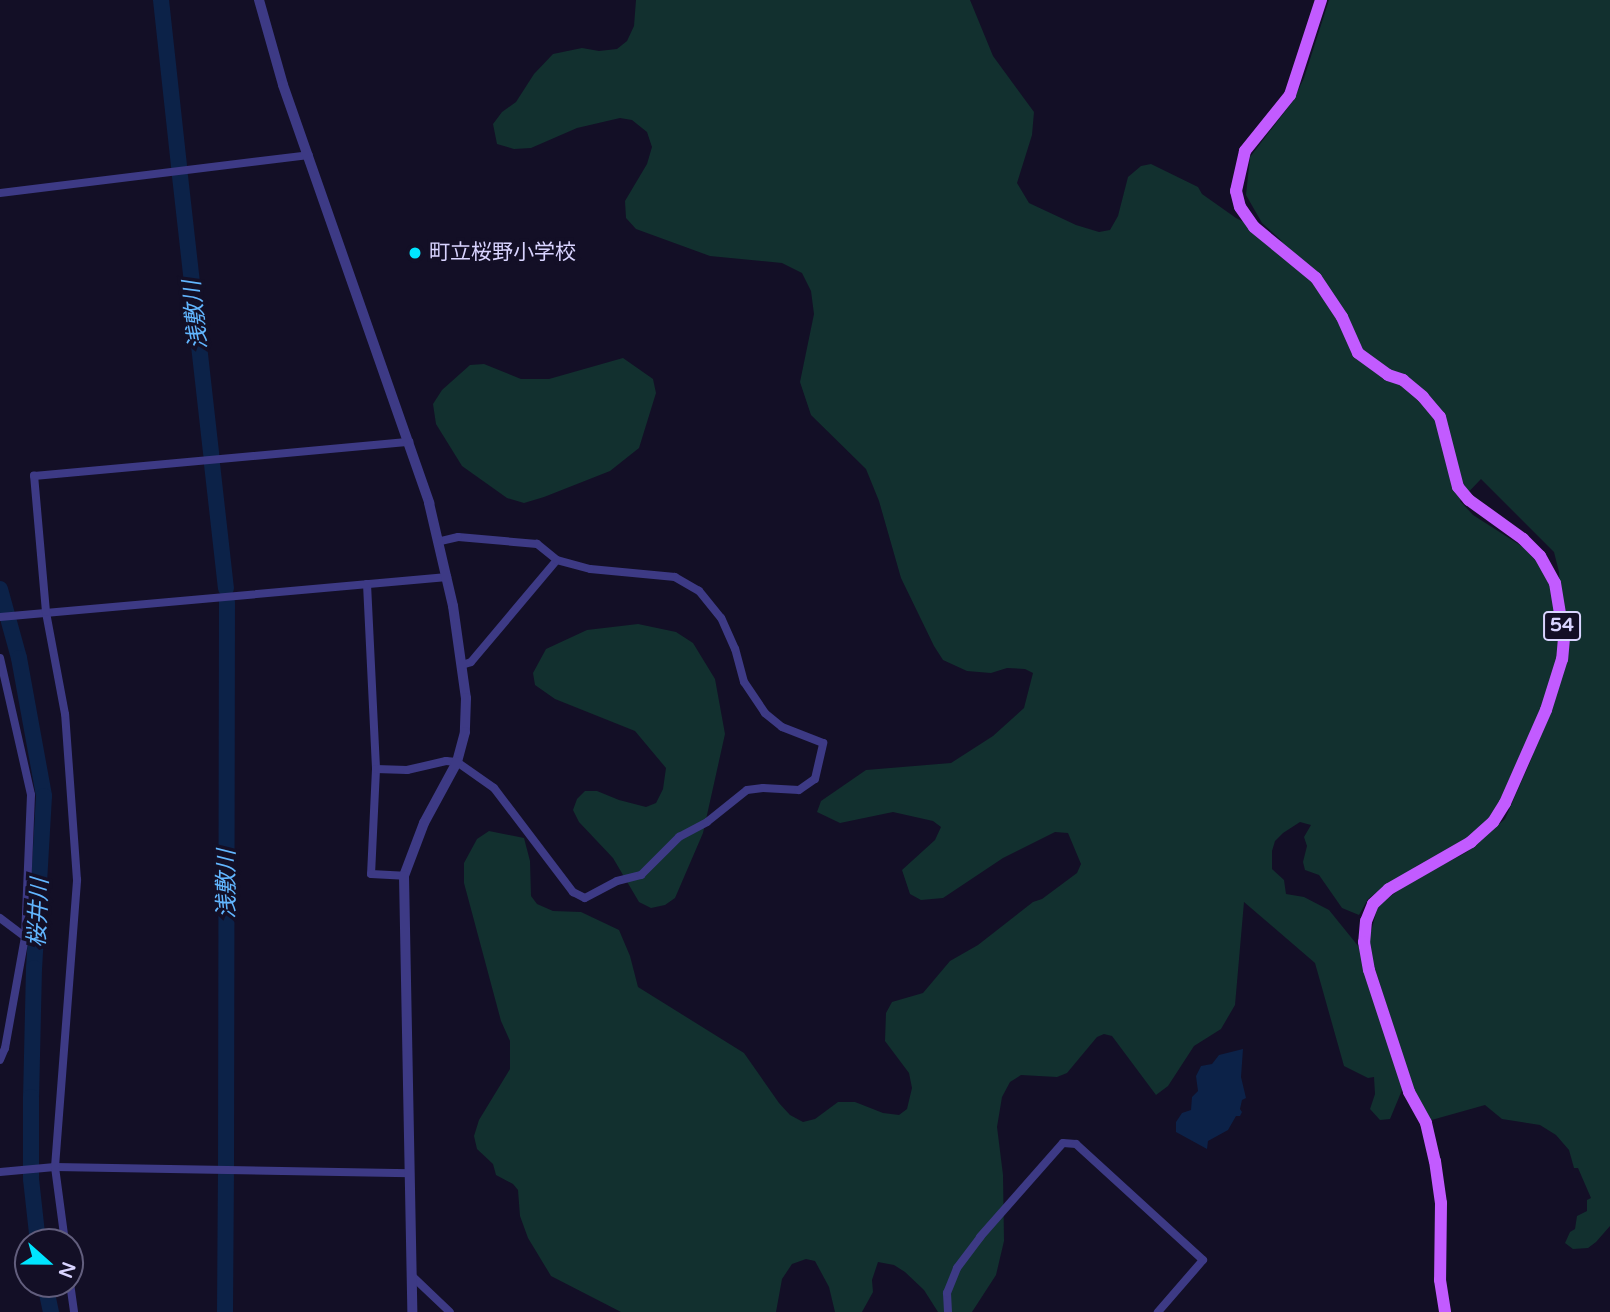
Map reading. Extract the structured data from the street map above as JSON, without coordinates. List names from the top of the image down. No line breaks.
{"streets":{"main road":["54"]},"water":["浅敷川","桜井川"],"places":["町立桜野小学校"],"north":"right"}
